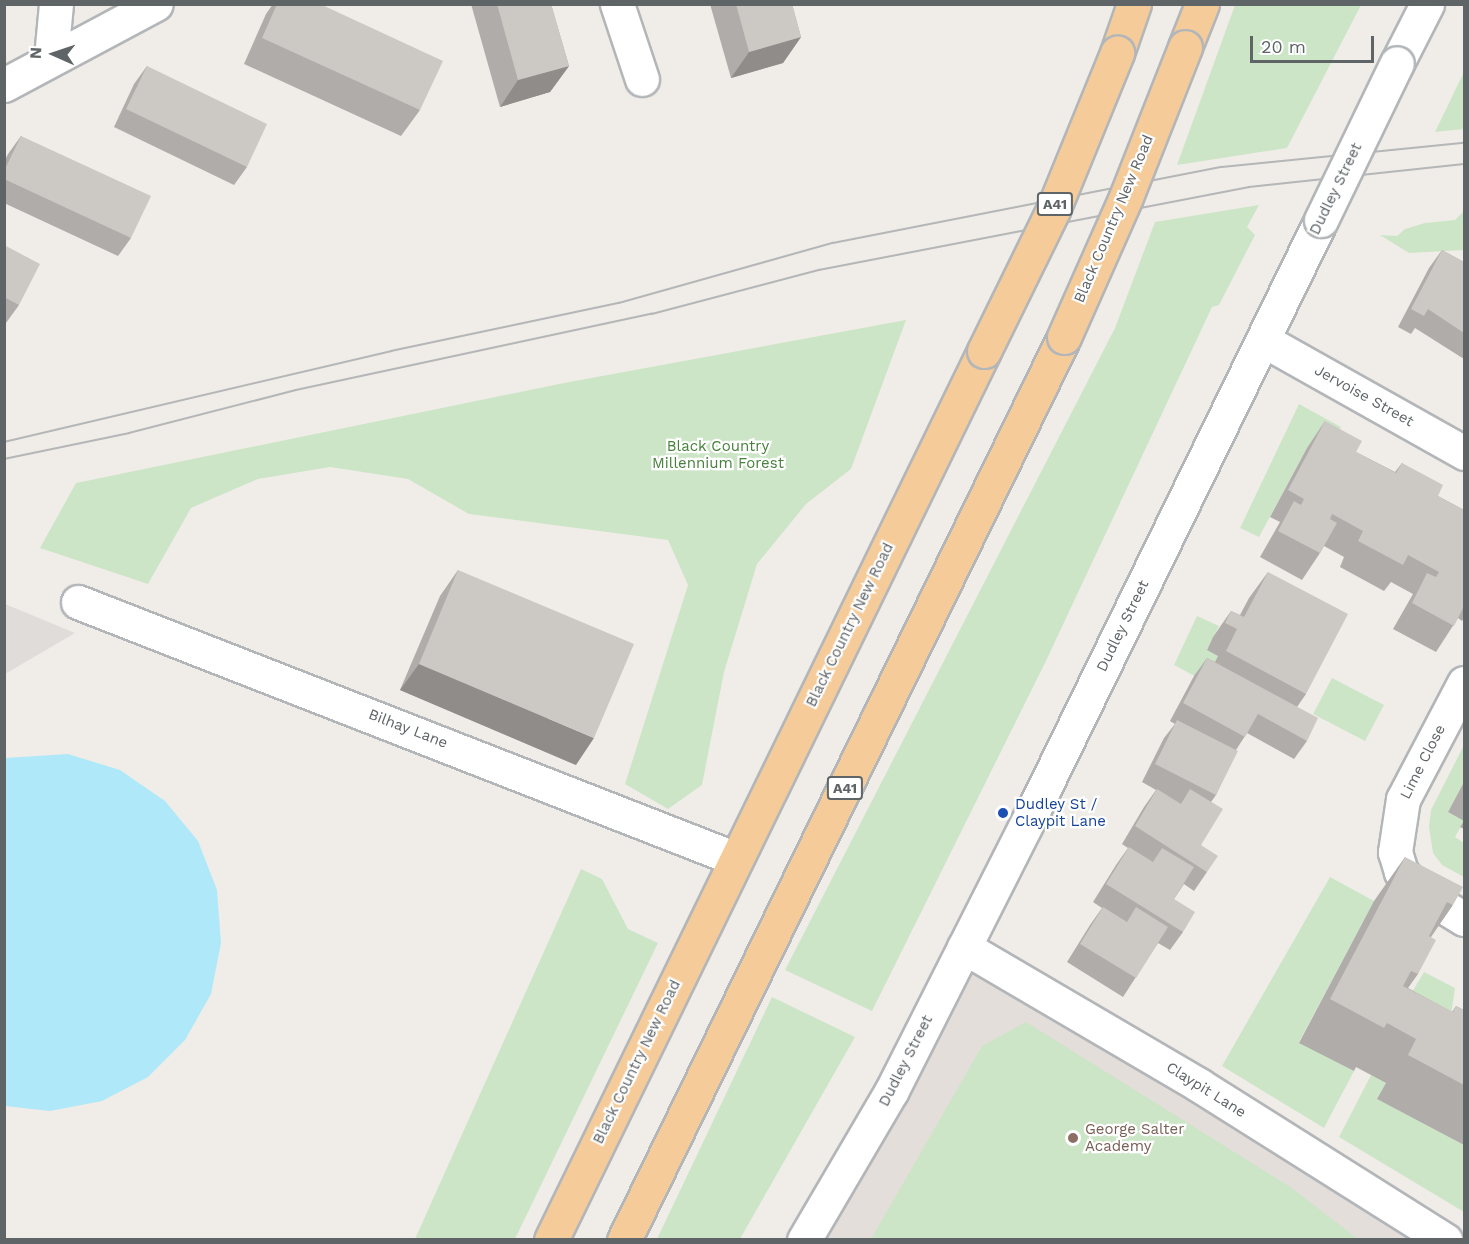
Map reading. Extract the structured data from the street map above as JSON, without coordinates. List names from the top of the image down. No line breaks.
{"streets":{"highway":["A41","Black Country New Road"],"street":["Dudley Street","Jervoise Street","Bilhay Lane","Lime Close","Claypit Lane"]},"crossings":[["Dudley Street","Jervoise Street"],["Dudley Street","Claypit Lane"],["Black Country New Road","Bilhay Lane"]],"parks":["Black Country Millennium Forest"],"places":["Dudley St / Claypit Lane","George Salter Academy"],"scale_bar":"20 m","north":"left"}
